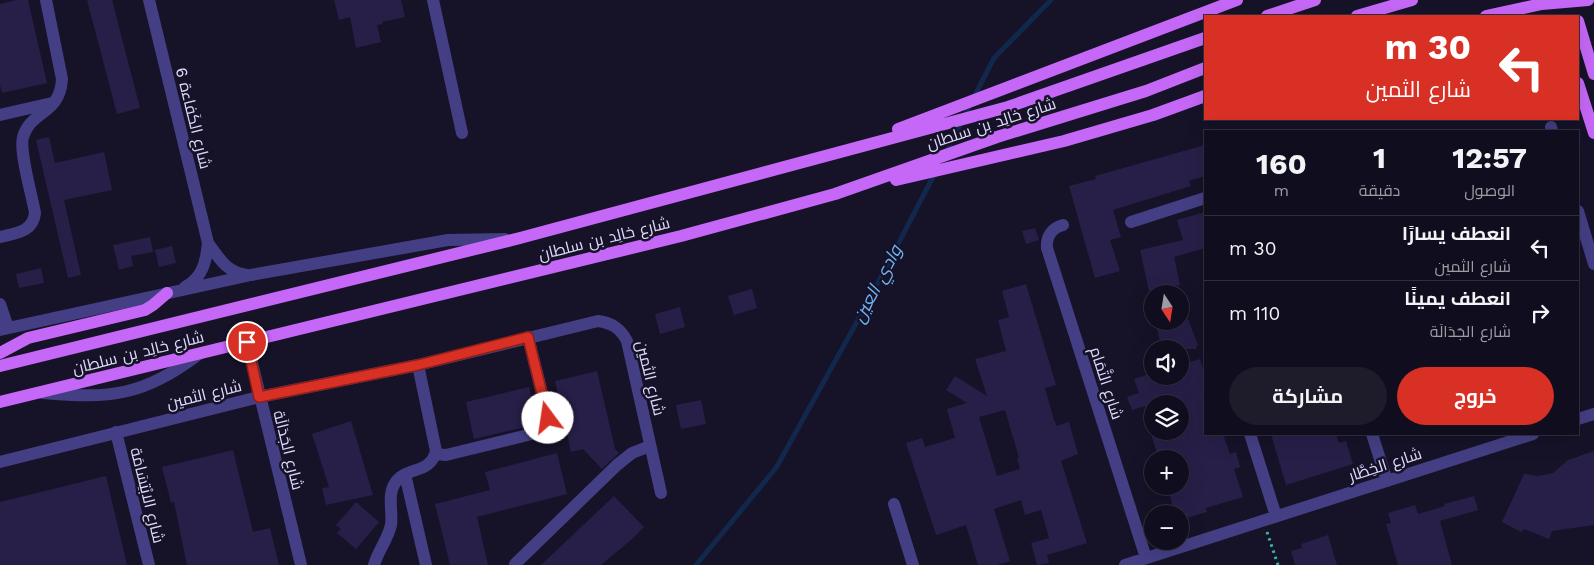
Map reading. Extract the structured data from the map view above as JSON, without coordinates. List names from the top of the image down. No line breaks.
{"streets":{"main road":["شارع خالِد بن سلطان"],"street":["شارع الكَفاءة 6","شارع الثمين","شارع التَّمَام","شارع الجَدَالَة","شارع الخِطَّار","شارع الابْتِسَامَة"]},"crossings":[["شارع خالِد بن سلطان","شارع الجَدَالَة"],["شارع الثمين","شارع الجَدَالَة"],["شارع الثمين","شارع الابْتِسَامَة"],["شارع التَّمَام","شارع الخِطَّار"]],"water":["وادي العين"],"north":"bottom","page":{"turn":["30 m","شارع الثمين"],"eta":["12:57","الوصول","1","دقيقة","160","m"],"list":[{"name":"انعطف يسارًا","note":"شارع الثمين","value":"30 m"},{"name":"انعطف يمينًا","note":"شارع الجَدَالَة","value":"110 m"}],"map_buttons":["+","−"],"buttons":["خروج","مشاركة"]}}
